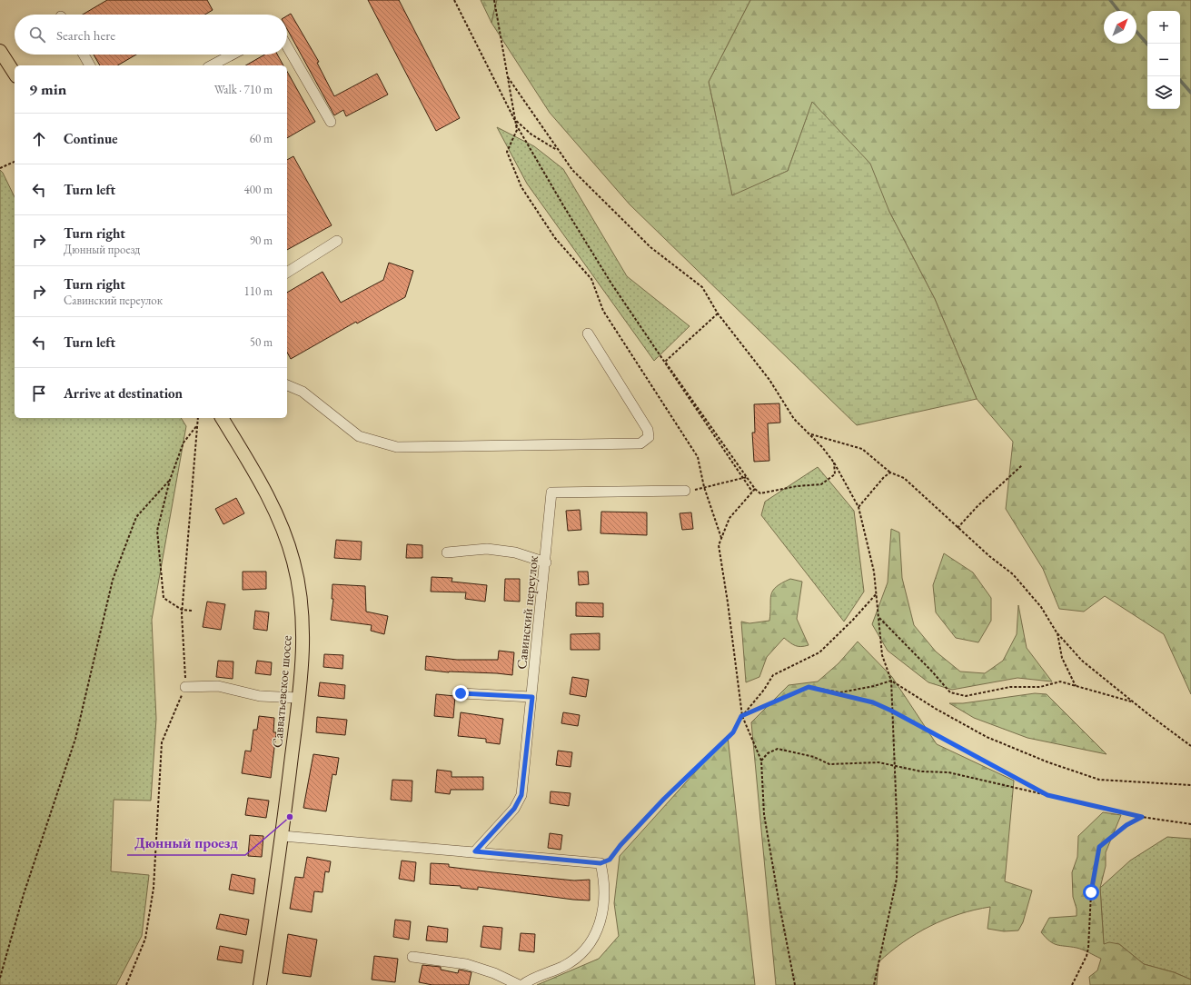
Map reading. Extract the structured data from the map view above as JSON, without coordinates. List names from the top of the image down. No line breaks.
{"streets":{"main road":["Савватьевское шоссе"],"street":["Савинский переулок"]},"places":["Дюнный проезд"],"north":"top right","page":{"map_buttons":["+","−"],"search":"Search here","heading":["9 min","Walk · 710 m"],"list":[["Continue","60 m"],["Turn left","400 m"],["Turn right","Дюнный проезд","90 m"],["Turn right","Савинский переулок","110 m"],["Turn left","50 m"],"Arrive at destination"]}}
